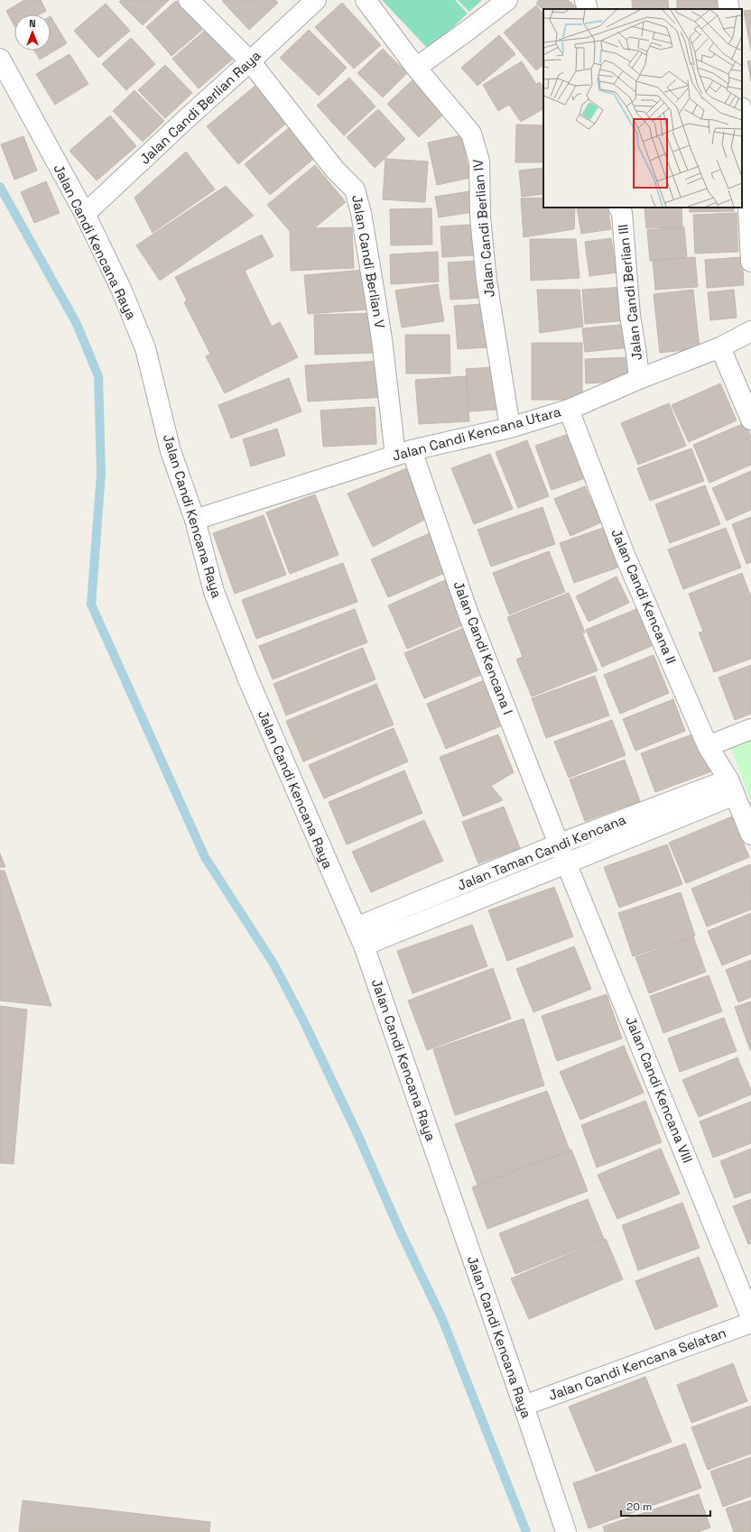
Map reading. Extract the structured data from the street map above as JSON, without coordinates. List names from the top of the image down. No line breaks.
{"streets":{"street":["Jalan Candi Berlian Raya","Jalan Candi Berlian IV","Jalan Candi Kencana Raya","Jalan Candi Berlian V","Jalan Candi Berlian III","Jalan Candi Kencana Utara","Jalan Candi Kencana II","Jalan Candi Kencana I","Jalan Taman Candi Kencana","Jalan Candi Kencana VIII","Jalan Candi Kencana Selatan"]},"crossings":[["Jalan Candi Berlian Raya","Jalan Candi Kencana Raya"],["Jalan Candi Berlian Raya","Jalan Candi Berlian V"],["Jalan Candi Berlian IV","Jalan Candi Kencana Utara"],["Jalan Candi Kencana Raya","Jalan Candi Kencana Utara"],["Jalan Candi Kencana Raya","Jalan Taman Candi Kencana"],["Jalan Candi Kencana Raya","Jalan Candi Kencana Selatan"],["Jalan Candi Berlian V","Jalan Candi Kencana Utara"],["Jalan Candi Berlian V","Jalan Candi Kencana I"],["Jalan Candi Berlian III","Jalan Candi Kencana Utara"],["Jalan Candi Kencana Utara","Jalan Candi Kencana II"],["Jalan Candi Kencana Utara","Jalan Candi Kencana I"],["Jalan Candi Kencana II","Jalan Taman Candi Kencana"],["Jalan Candi Kencana I","Jalan Taman Candi Kencana"],["Jalan Candi Kencana I","Jalan Candi Kencana VIII"],["Jalan Taman Candi Kencana","Jalan Candi Kencana VIII"]],"scale_bar":"20 m","north":"top"}
